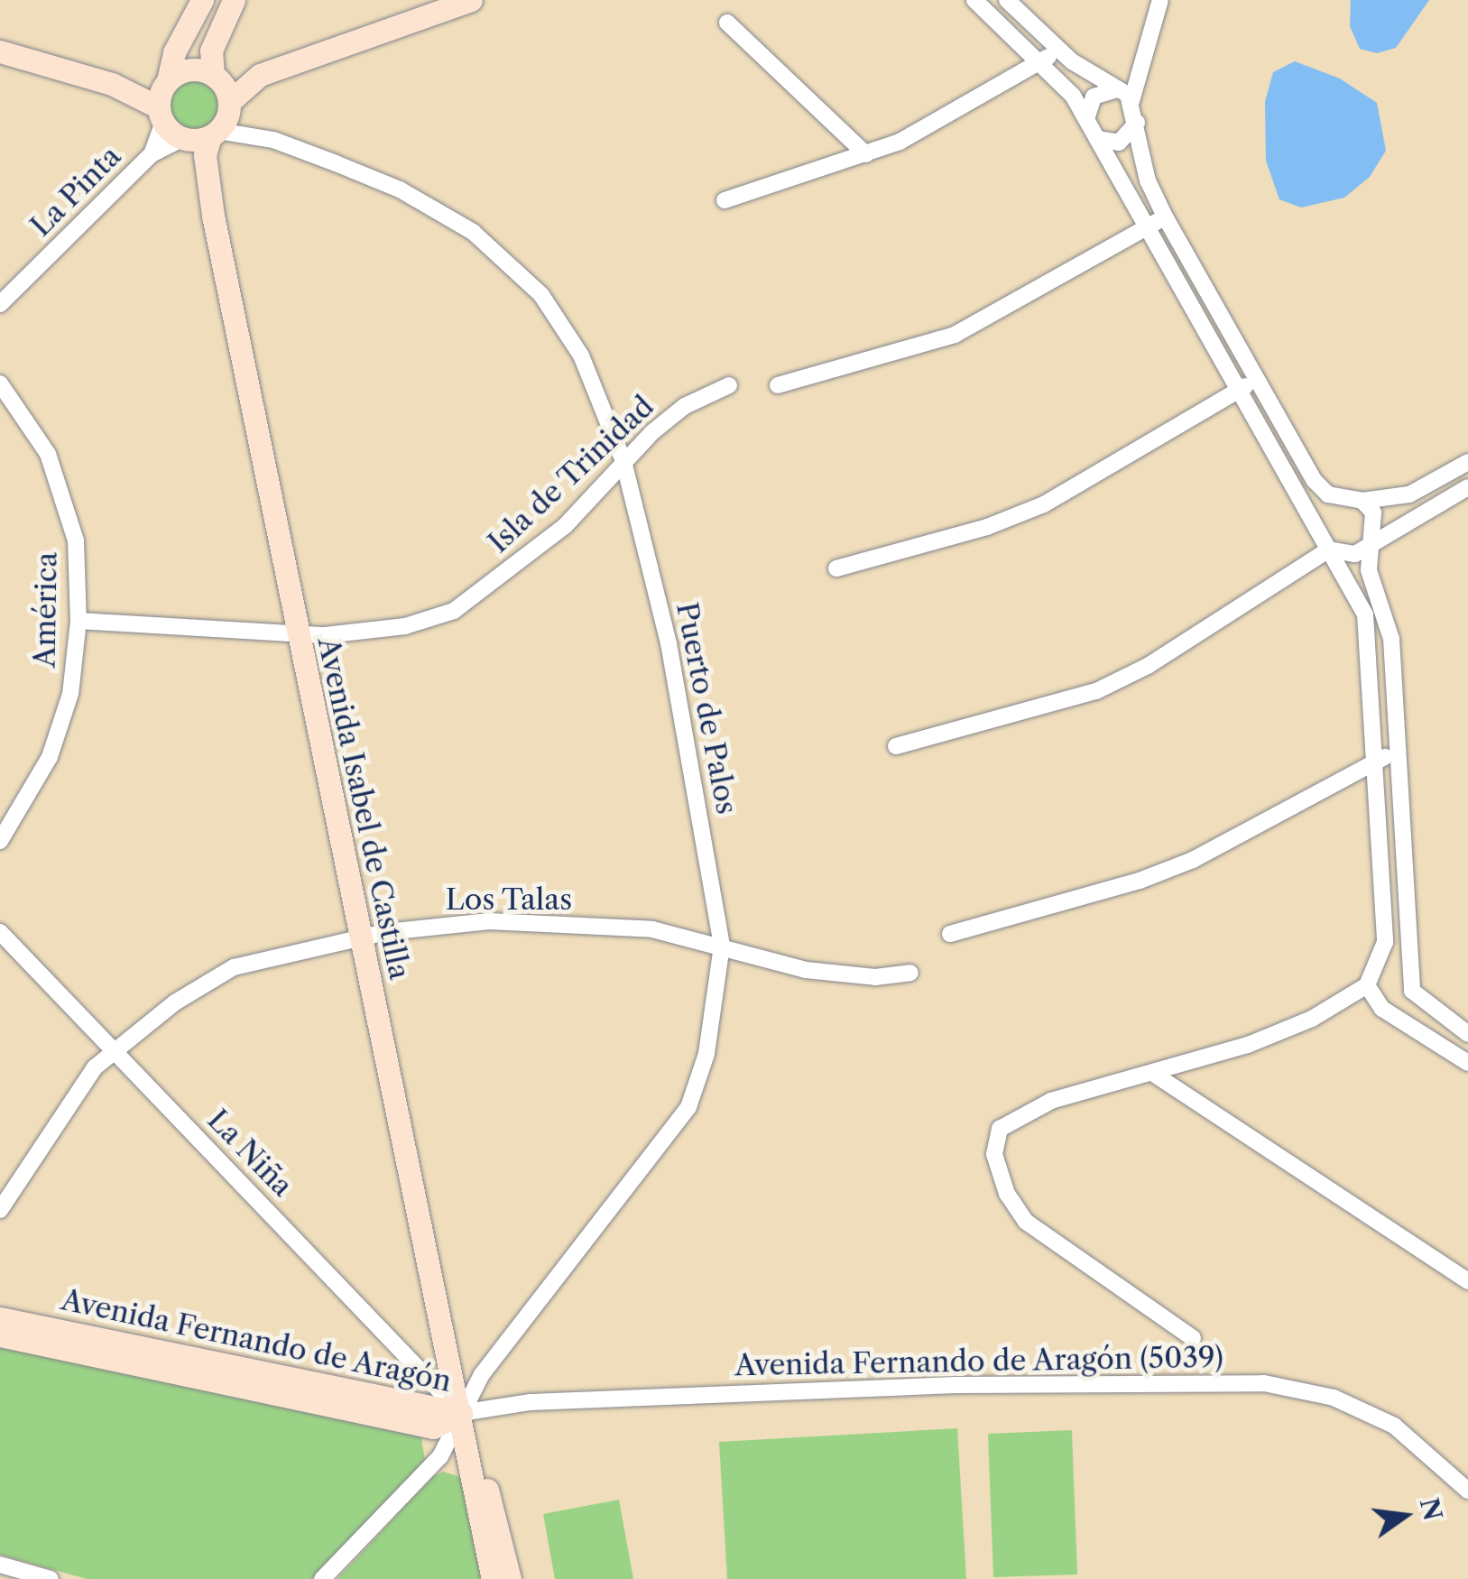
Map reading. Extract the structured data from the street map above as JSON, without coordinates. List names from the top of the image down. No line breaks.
{"streets":{"street":["La Pinta","Isla de Trinidad","América","Puerto de Palos","Avenida Isabel de Castilla","Los Talas","La Niña","Avenida Fernando de Aragón","Avenida Fernando de Aragón (5039)"]},"crossings":[["La Pinta","Puerto de Palos"],["Isla de Trinidad","América"],["Isla de Trinidad","Puerto de Palos"],["Isla de Trinidad","Avenida Isabel de Castilla"],["Puerto de Palos","Avenida Isabel de Castilla"],["Puerto de Palos","Los Talas"],["Puerto de Palos","La Niña"],["Puerto de Palos","Avenida Fernando de Aragón"],["Puerto de Palos","Avenida Fernando de Aragón (5039)"],["Avenida Isabel de Castilla","Los Talas"],["Avenida Isabel de Castilla","La Niña"],["Avenida Isabel de Castilla","Avenida Fernando de Aragón"],["Avenida Isabel de Castilla","Avenida Fernando de Aragón (5039)"],["Los Talas","La Niña"],["La Niña","Avenida Fernando de Aragón"],["La Niña","Avenida Fernando de Aragón (5039)"],["Avenida Fernando de Aragón","Avenida Fernando de Aragón (5039)"]],"north":"right"}
